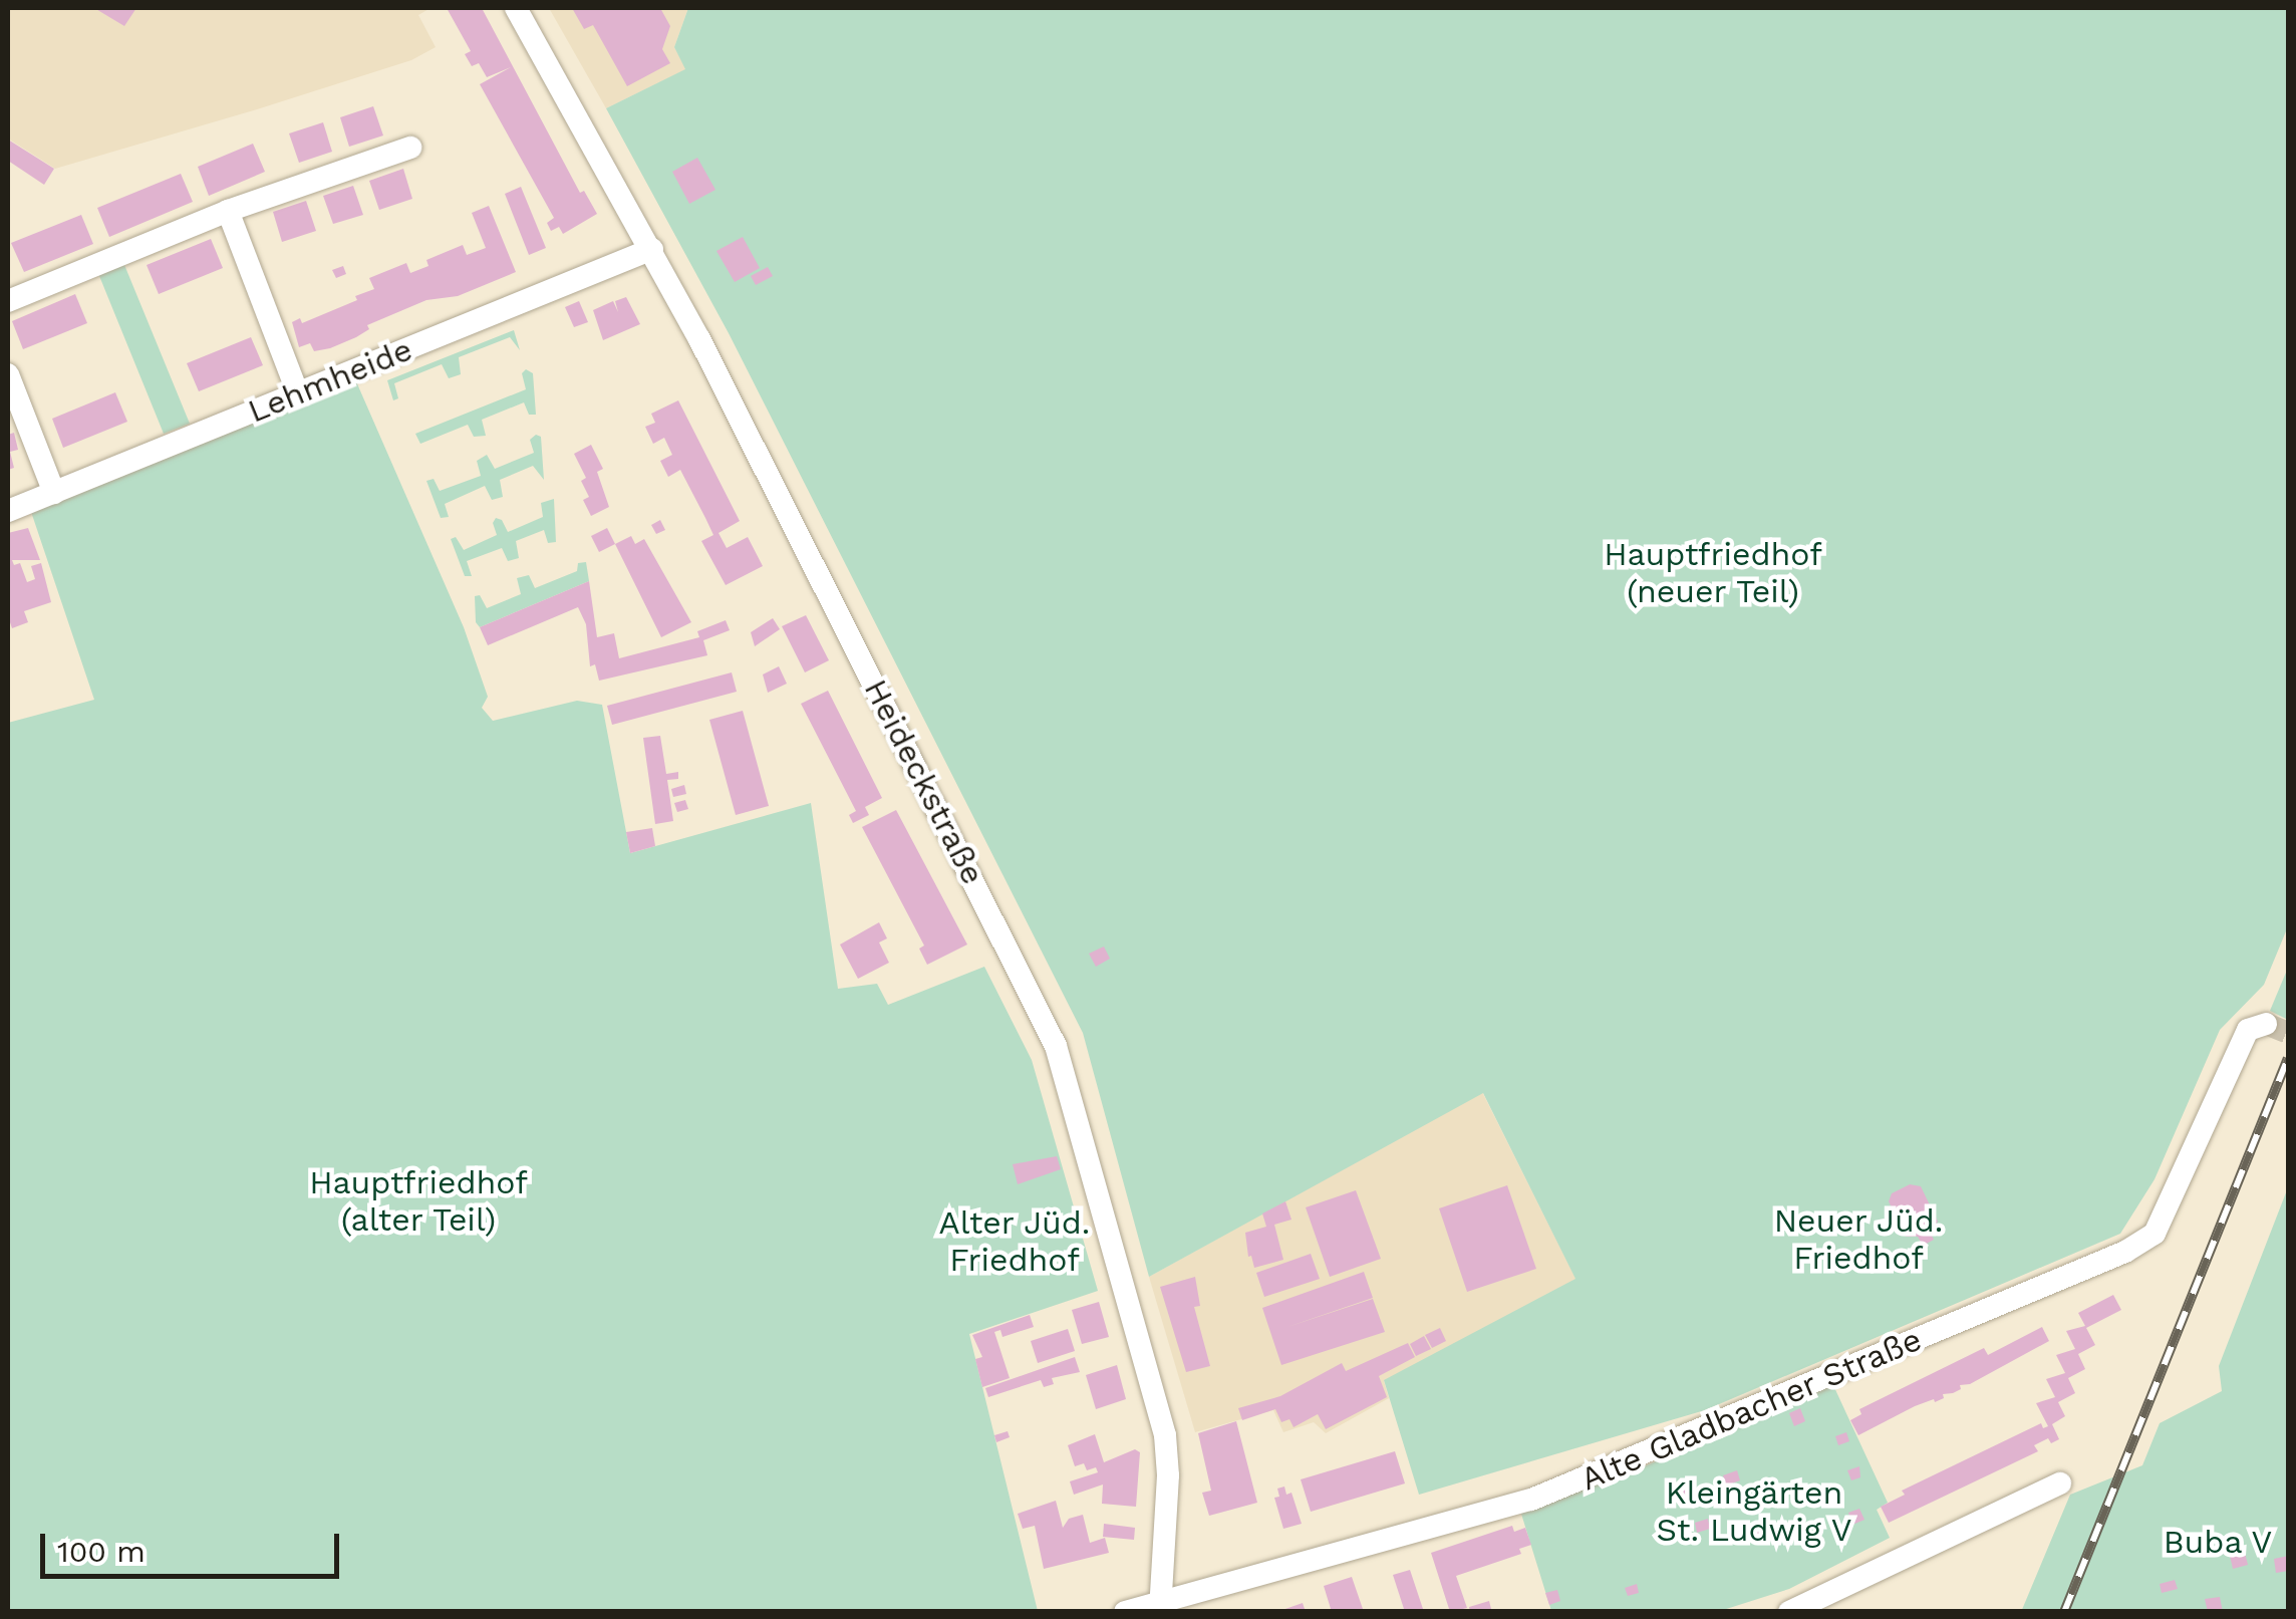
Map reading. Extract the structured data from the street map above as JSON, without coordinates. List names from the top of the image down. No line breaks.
{"streets":{"street":["Lehmheide","Heideckstraße","Alte Gladbacher Straße"]},"crossings":[["Lehmheide","Heideckstraße"],["Heideckstraße","Alte Gladbacher Straße"]],"parks":["Hauptfriedhof (neuer Teil)","Hauptfriedhof (alter Teil)","Neuer Jüd. Friedhof","Alter Jüd. Friedhof","Kleingärten St. Ludwig V","Buba V"],"scale_bar":"100 m"}
